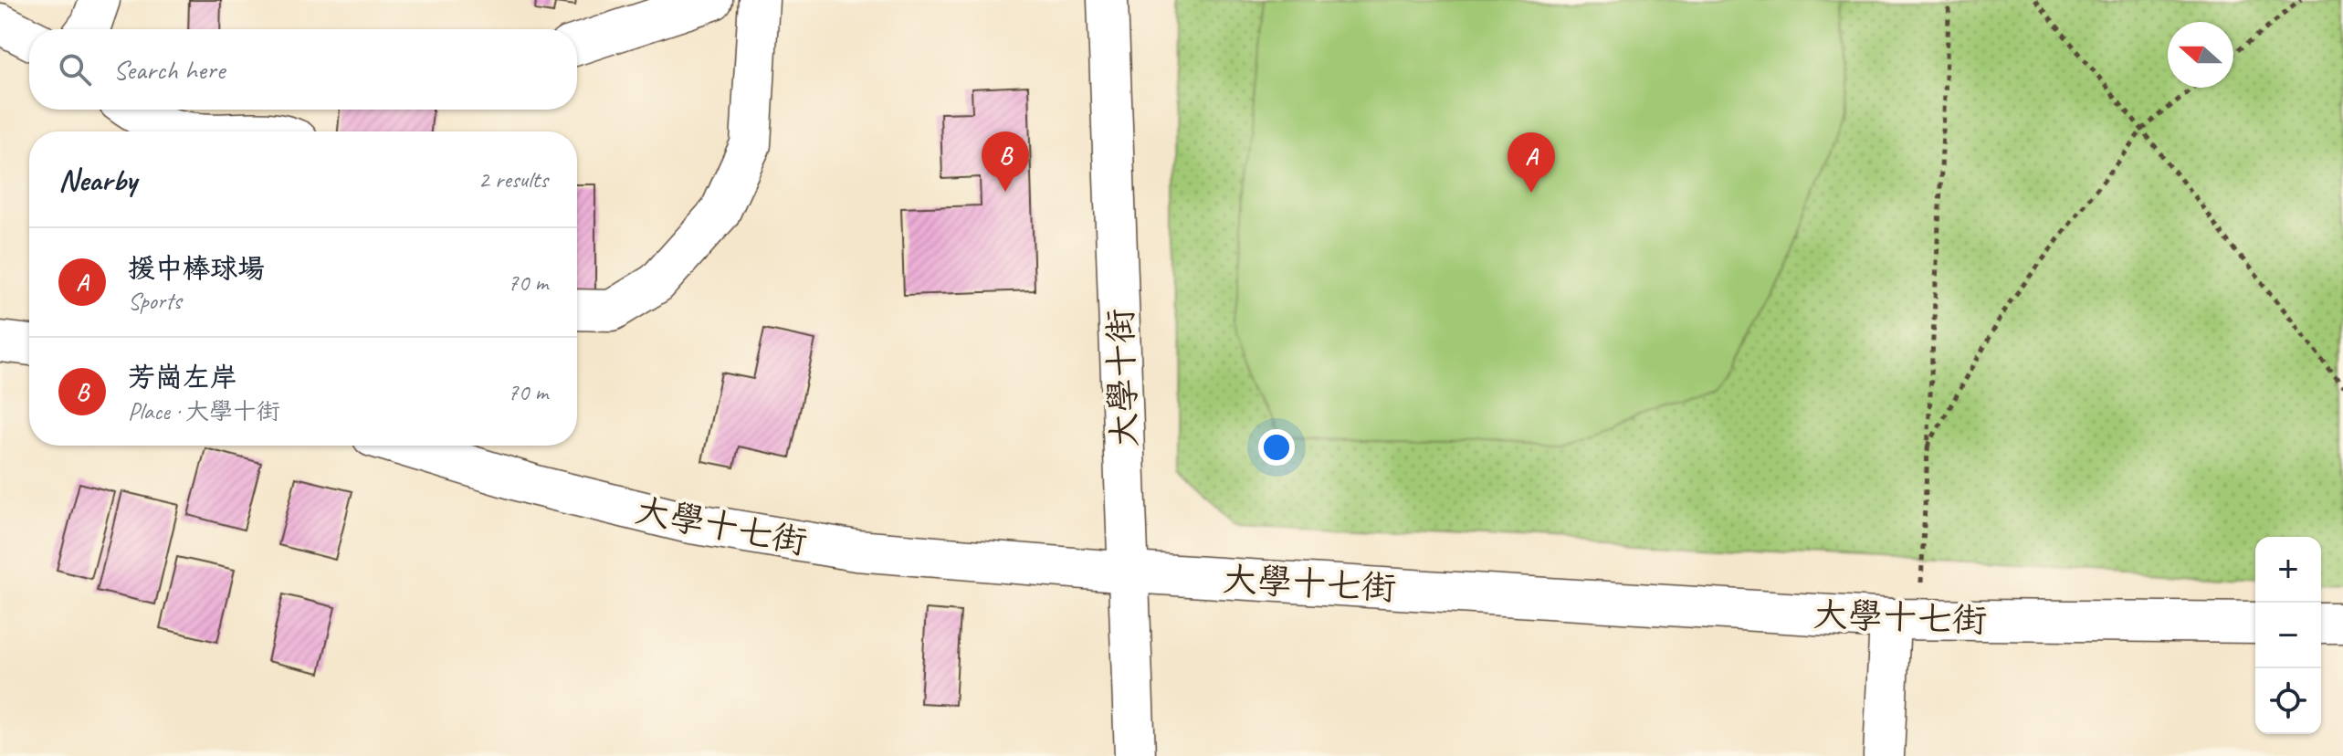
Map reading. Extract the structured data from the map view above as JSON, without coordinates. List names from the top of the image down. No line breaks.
{"streets":{"street":["大學十街","大學十七街"]},"crossings":[["大學十街","大學十七街"]],"north":"left","page":{"search":"Search here","pins":["B","A"],"heading":["Nearby","2 results"],"list":[{"mark":"A","name":"援中棒球場","note":"Sports","value":"70 m"},{"mark":"B","name":"芳崗左岸","note":"Place · 大學十街","value":"70 m"}],"map_buttons":["+","−"]}}
